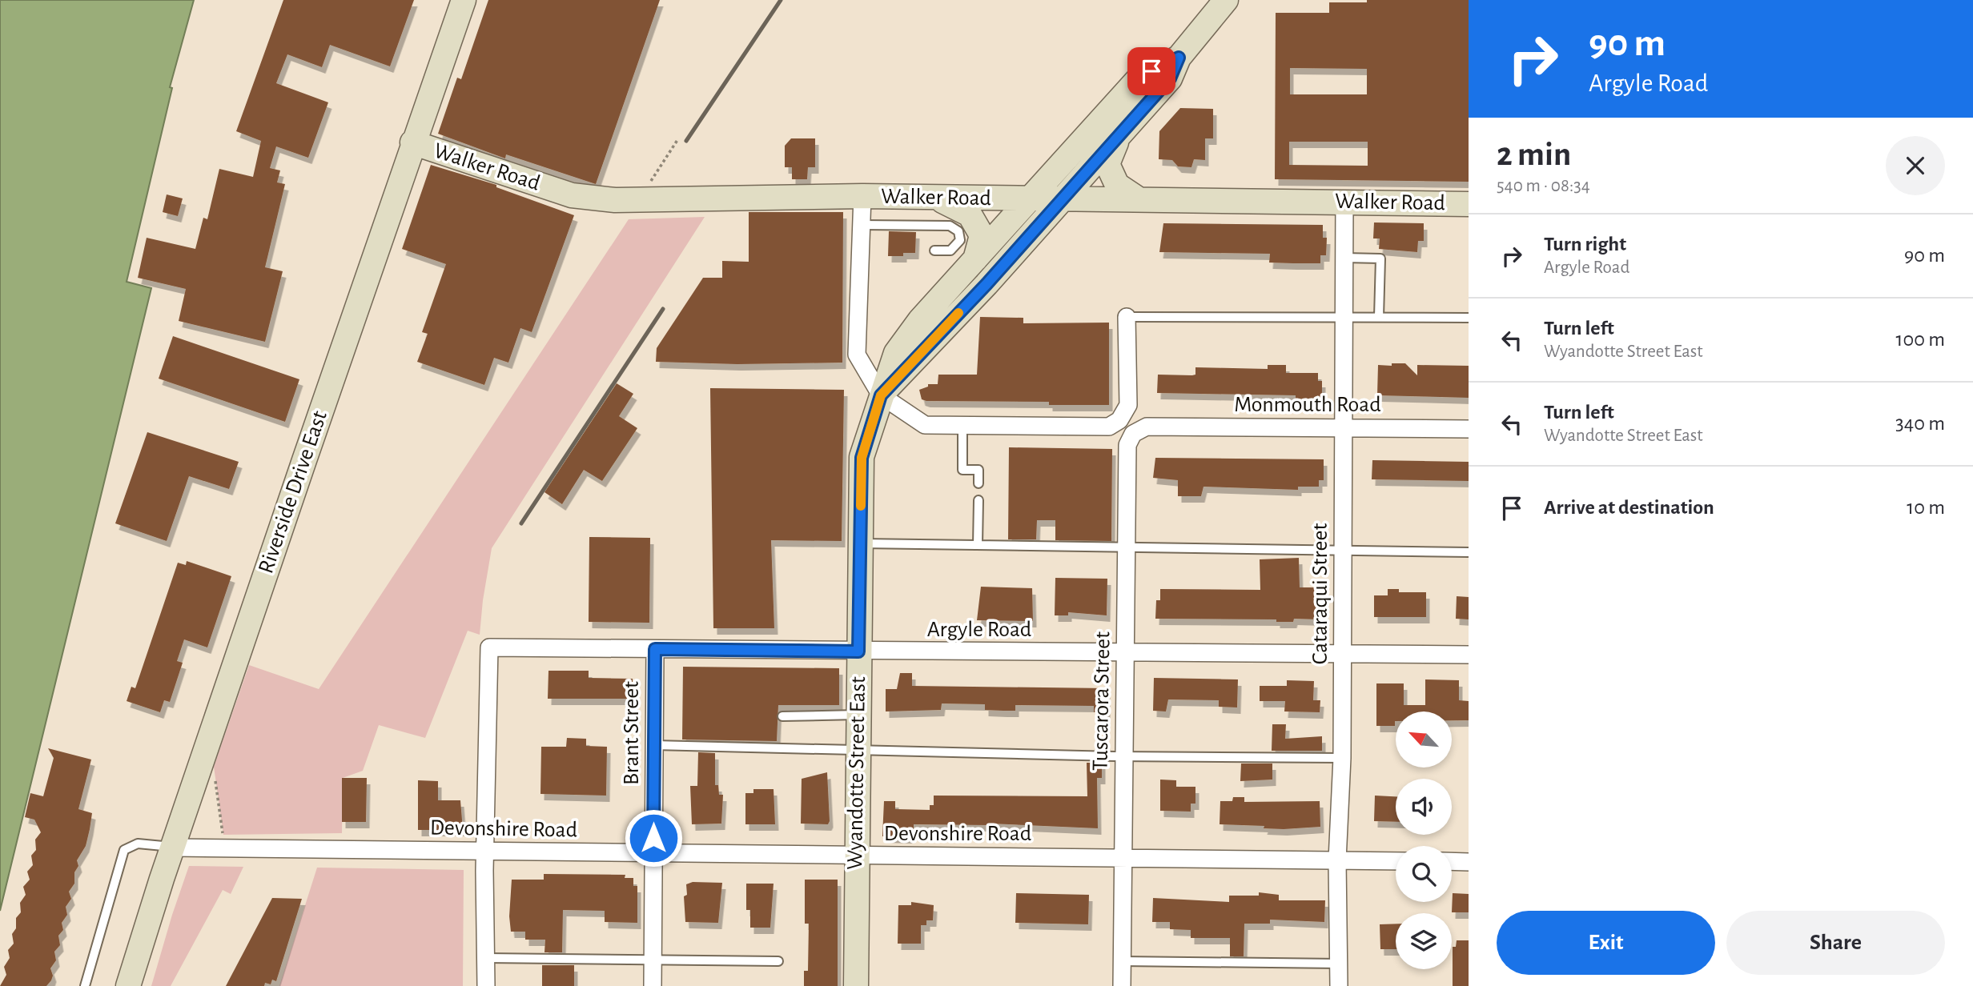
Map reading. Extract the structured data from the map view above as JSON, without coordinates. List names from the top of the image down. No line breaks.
{"streets":{"main road":["Walker Road","Riverside Drive East","Wyandotte Street East"],"street":["Monmouth Road","Cataraqui Street","Argyle Road","Tuscarora Street","Brant Street","Devonshire Road"]},"crossings":[["Walker Road","Riverside Drive East"],["Walker Road","Cataraqui Street"],["Walker Road","Wyandotte Street East"],["Monmouth Road","Cataraqui Street"],["Monmouth Road","Tuscarora Street"],["Riverside Drive East","Devonshire Road"],["Cataraqui Street","Argyle Road"],["Cataraqui Street","Devonshire Road"],["Argyle Road","Tuscarora Street"],["Argyle Road","Brant Street"],["Argyle Road","Wyandotte Street East"],["Argyle Road","Devonshire Road"],["Tuscarora Street","Devonshire Road"],["Brant Street","Devonshire Road"],["Wyandotte Street East","Devonshire Road"]],"north":"top left","page":{"turn":["90 m","Argyle Road"],"heading":["2 min","540 m · 08:34"],"list":[{"name":"Turn right","note":"Argyle Road","value":"90 m"},{"name":"Turn left","note":"Wyandotte Street East","value":"100 m"},{"name":"Turn left","note":"Wyandotte Street East","value":"340 m"},{"name":"Arrive at destination","value":"10 m"}],"buttons":["Exit","Share"]}}
